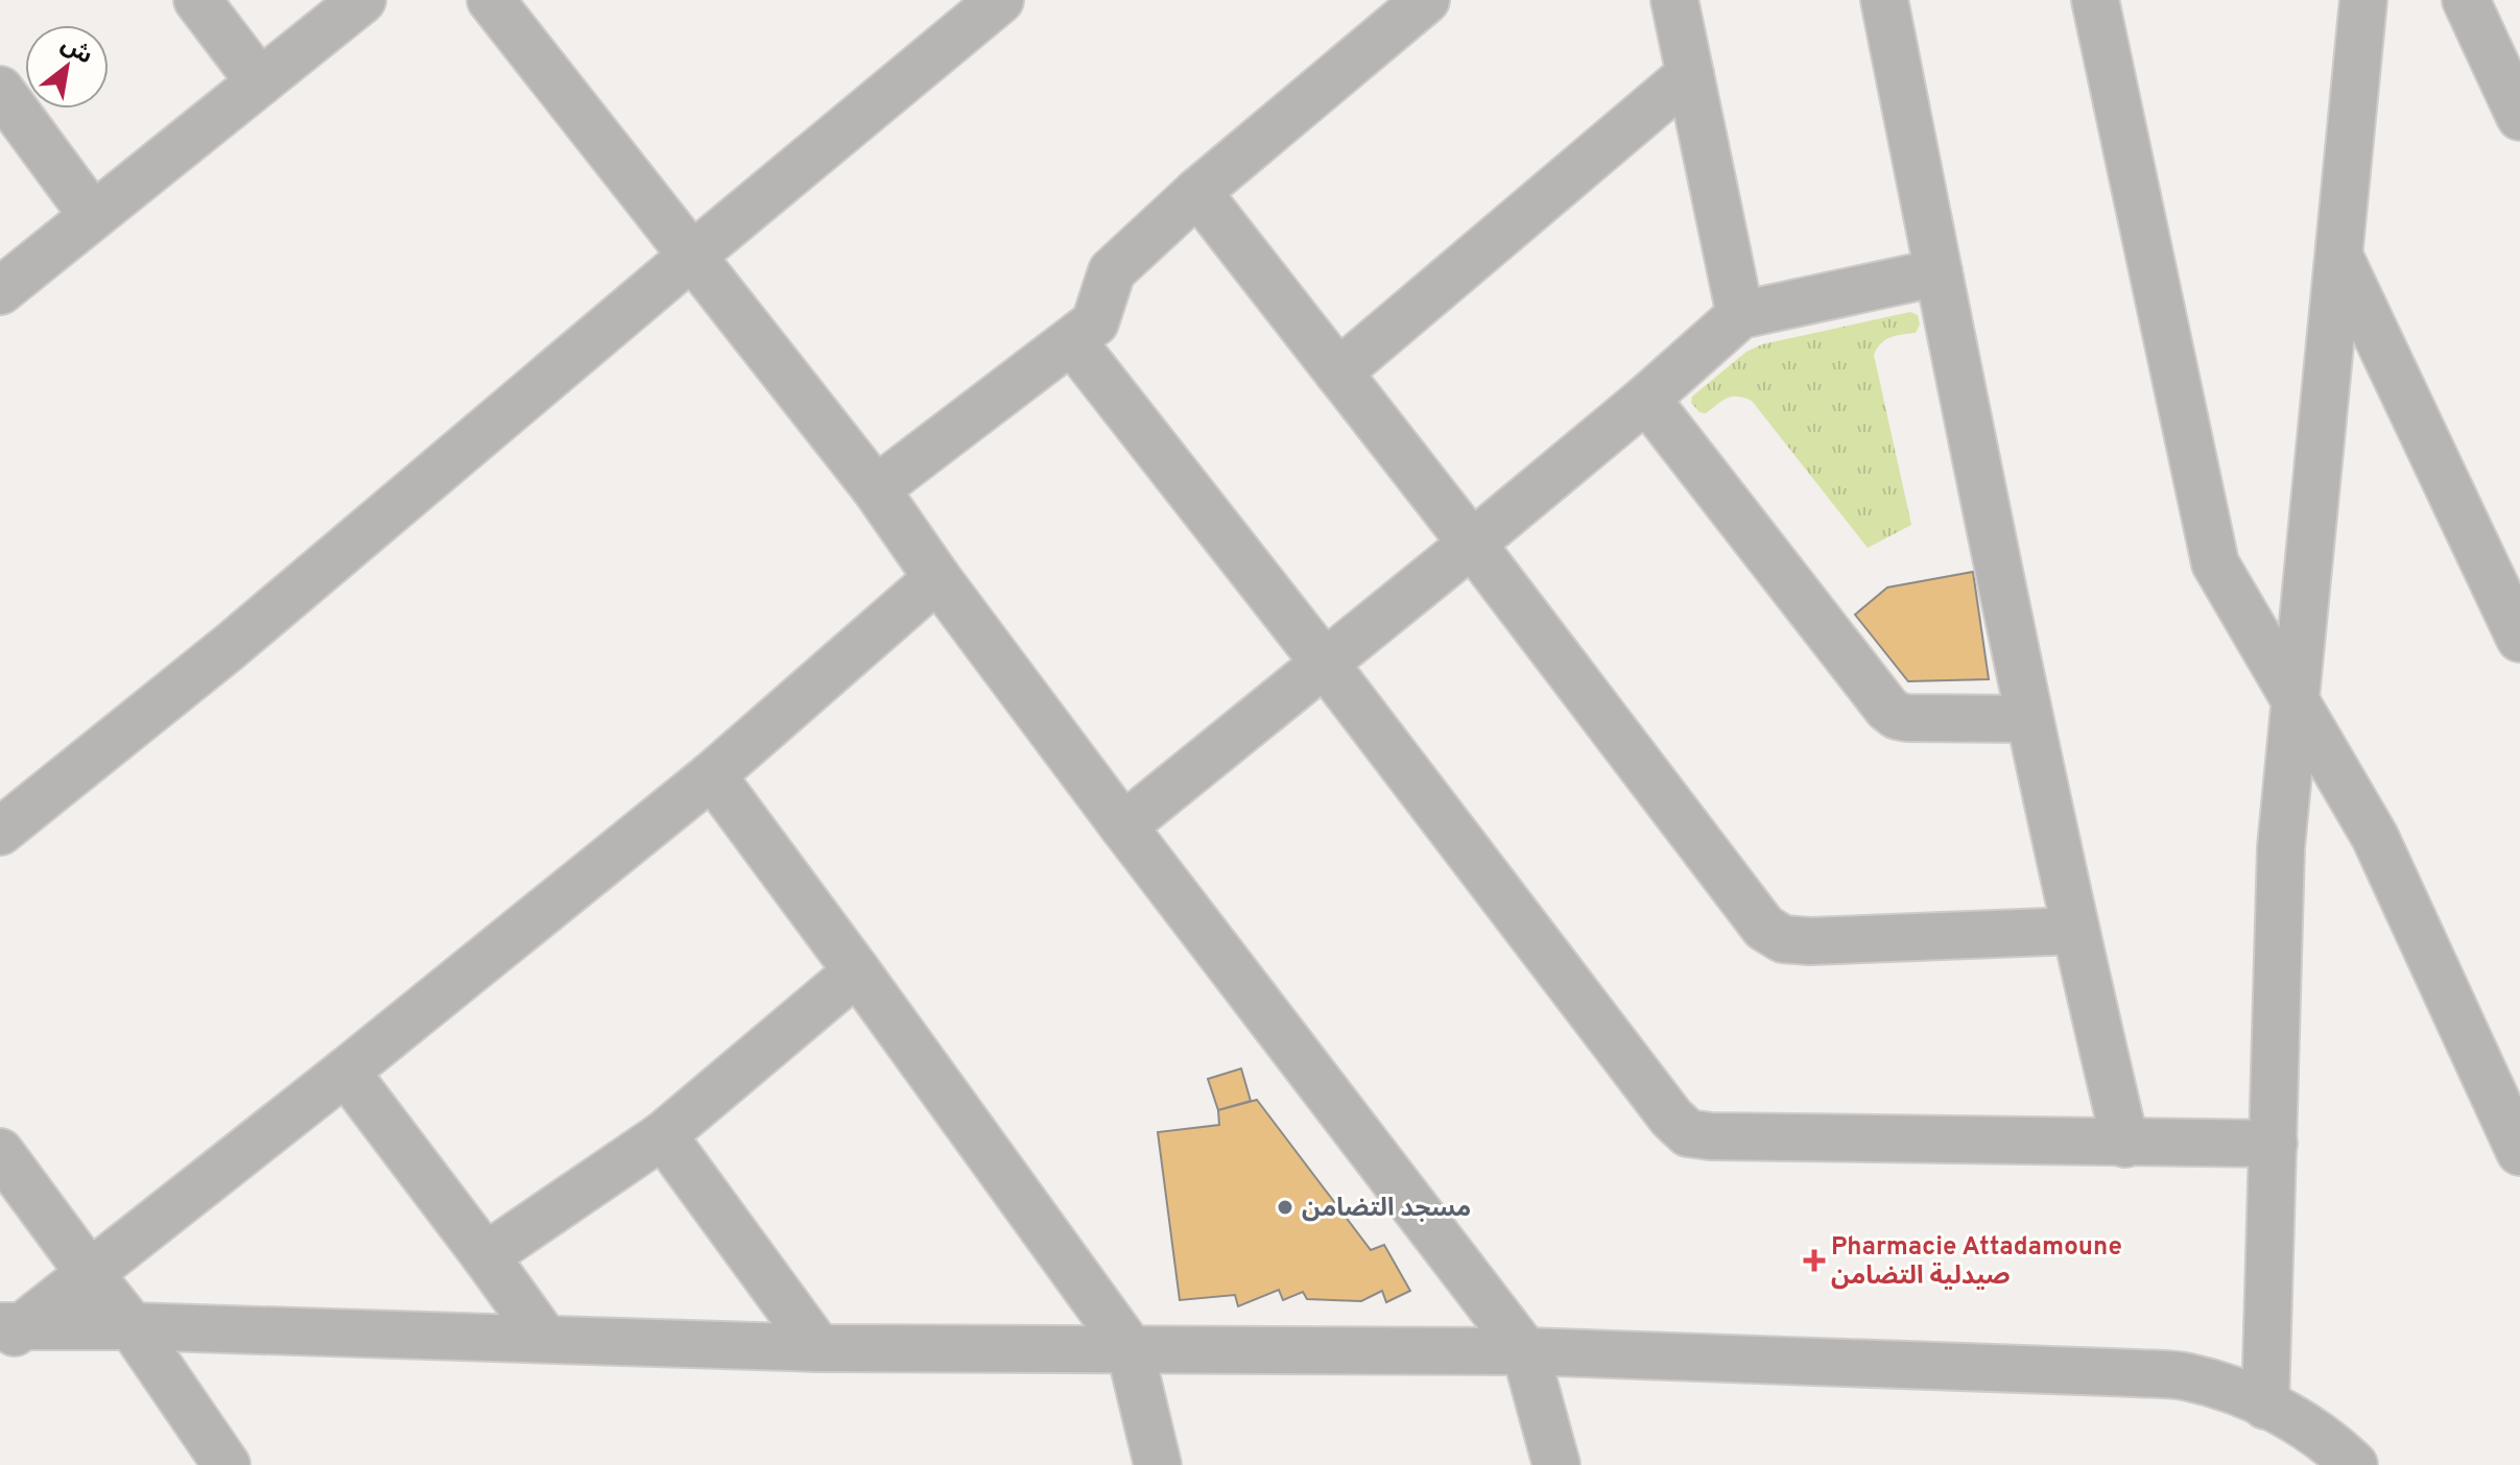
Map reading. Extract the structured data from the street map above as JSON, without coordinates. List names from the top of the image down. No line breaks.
{"places":{"other":["مسجد التضامن"],"health":["Pharmacie Attadamoune صيدلية التضامن"]},"north":"top right"}
